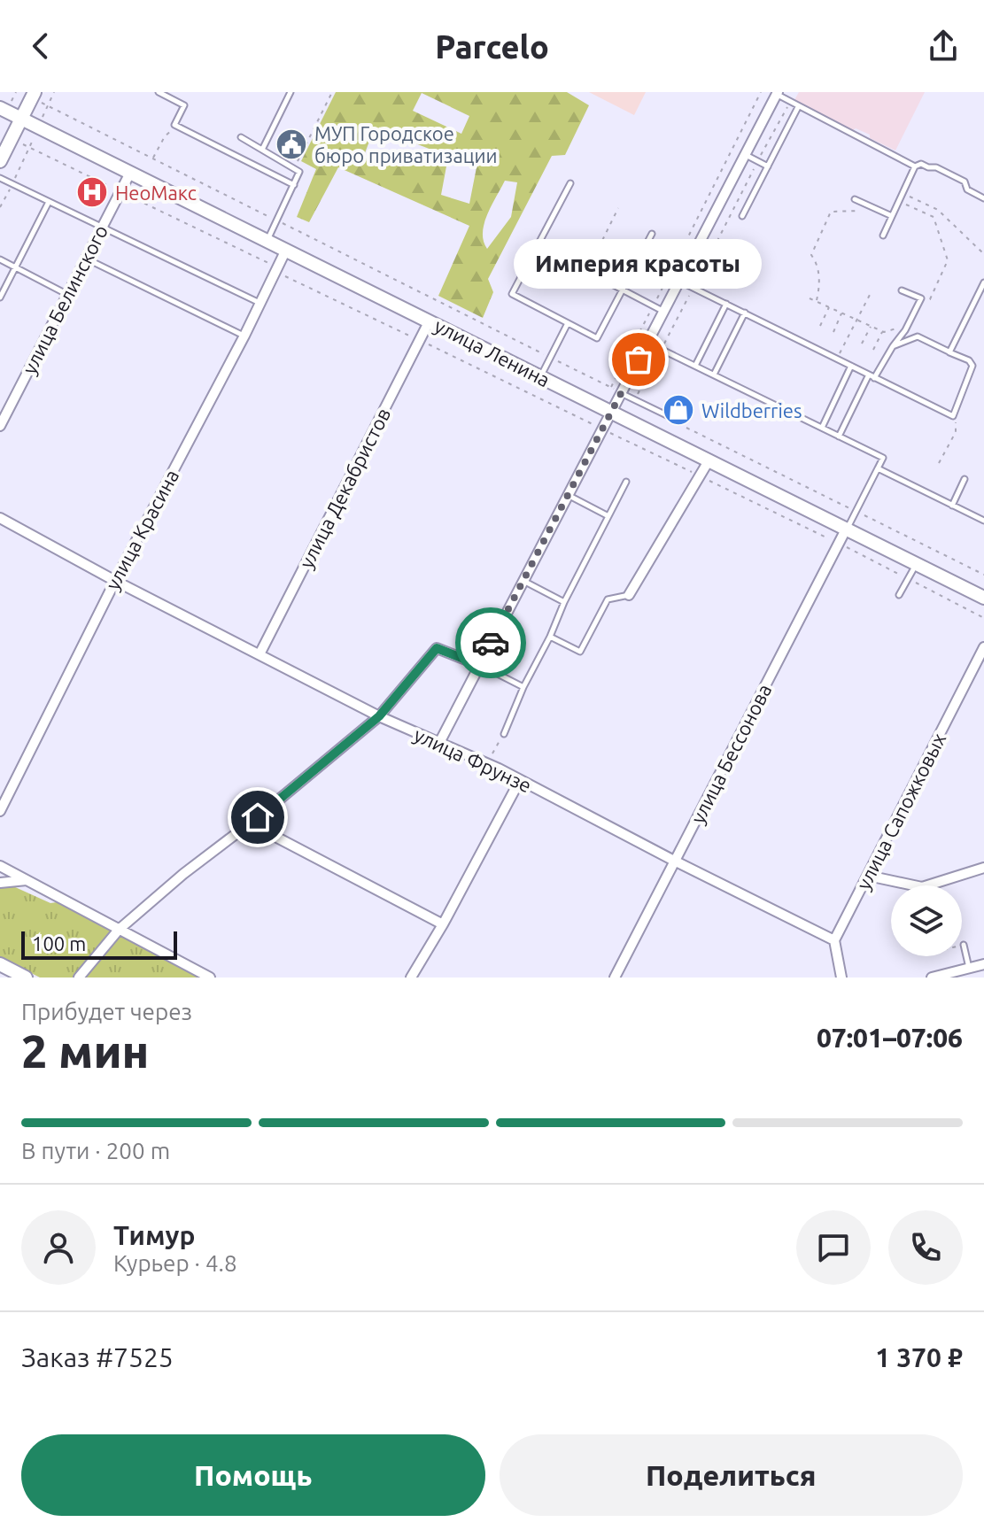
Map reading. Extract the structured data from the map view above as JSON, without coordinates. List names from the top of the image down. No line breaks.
{"streets":{"main road":["улица Ленина"],"street":["улица Белинского","улица Декабристов","улица Красина","улица Бессонова","улица Фрунзе","улица Сапожковых"]},"crossings":[["улица Белинского","улица Ленина"],["улица Ленина","улица Декабристов"],["улица Ленина","улица Красина"],["улица Ленина","улица Бессонова"],["улица Декабристов","улица Фрунзе"],["улица Красина","улица Фрунзе"],["улица Бессонова","улица Фрунзе"],["улица Фрунзе","улица Сапожковых"]],"places":{"public building":["МУП Городское бюро приватизации"],"hospital":["НеоМакс"],"other":["Империя красоты"],"shop":["Wildberries"]},"scale_bar":"100 m","page":{"header":"Parcelo","bubble":"Империя красоты","scale":"100 m","heading":["2 мин","Прибудет через","07:01–07:06"],"panel":["Тимур","Курьер · 4.8","Заказ #7525","1 370 ₽"],"bar":"В пути · 200 m","buttons":["Помощь","Поделиться"]}}
